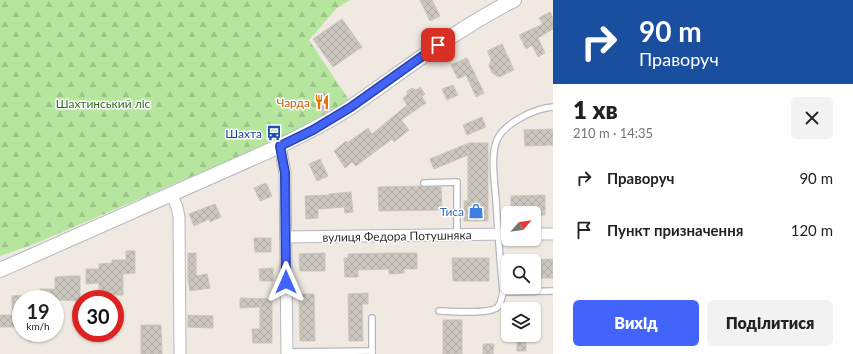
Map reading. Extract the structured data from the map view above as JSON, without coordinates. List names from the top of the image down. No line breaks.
{"streets":{"street":["вулиця Федора Потушняка"]},"parks":["Шахтинський ліс"],"places":{"restaurant":["Чарда"],"bus stop":["Шахта"],"shop":["Тиса"]},"north":"top right","page":{"turn":["90 m","Праворуч"],"heading":["1 хв","210 m · 14:35"],"list":[{"name":"Праворуч","value":"90 m"},{"name":"Пункт призначення","value":"120 m"}],"speed":"19 km/h","limit":"30","buttons":["Вихід","Поділитися"]}}
